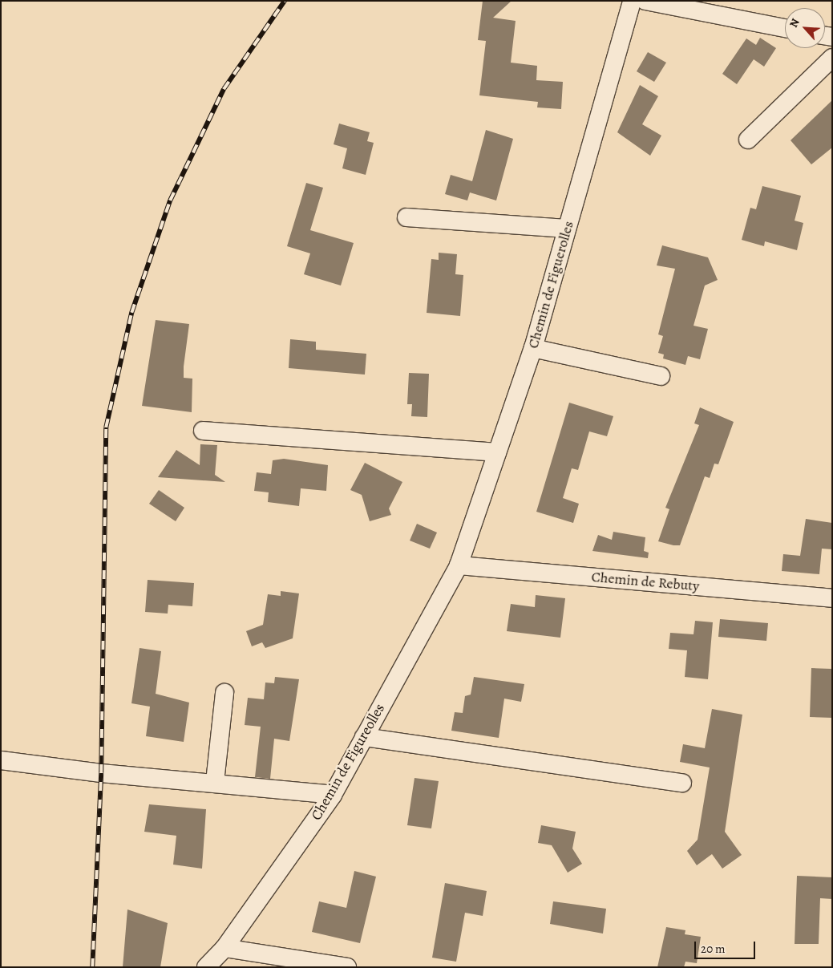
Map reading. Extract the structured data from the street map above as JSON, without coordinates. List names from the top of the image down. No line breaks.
{"streets":{"street":["Chemin de Figuerolles","Chemin de Rebuty","Chemin de Figureolles"]},"crossings":[["Chemin de Figuerolles","Chemin de Rebuty"],["Chemin de Figuerolles","Chemin de Figureolles"],["Chemin de Rebuty","Chemin de Figureolles"]],"scale_bar":"20 m","north":"top left"}
